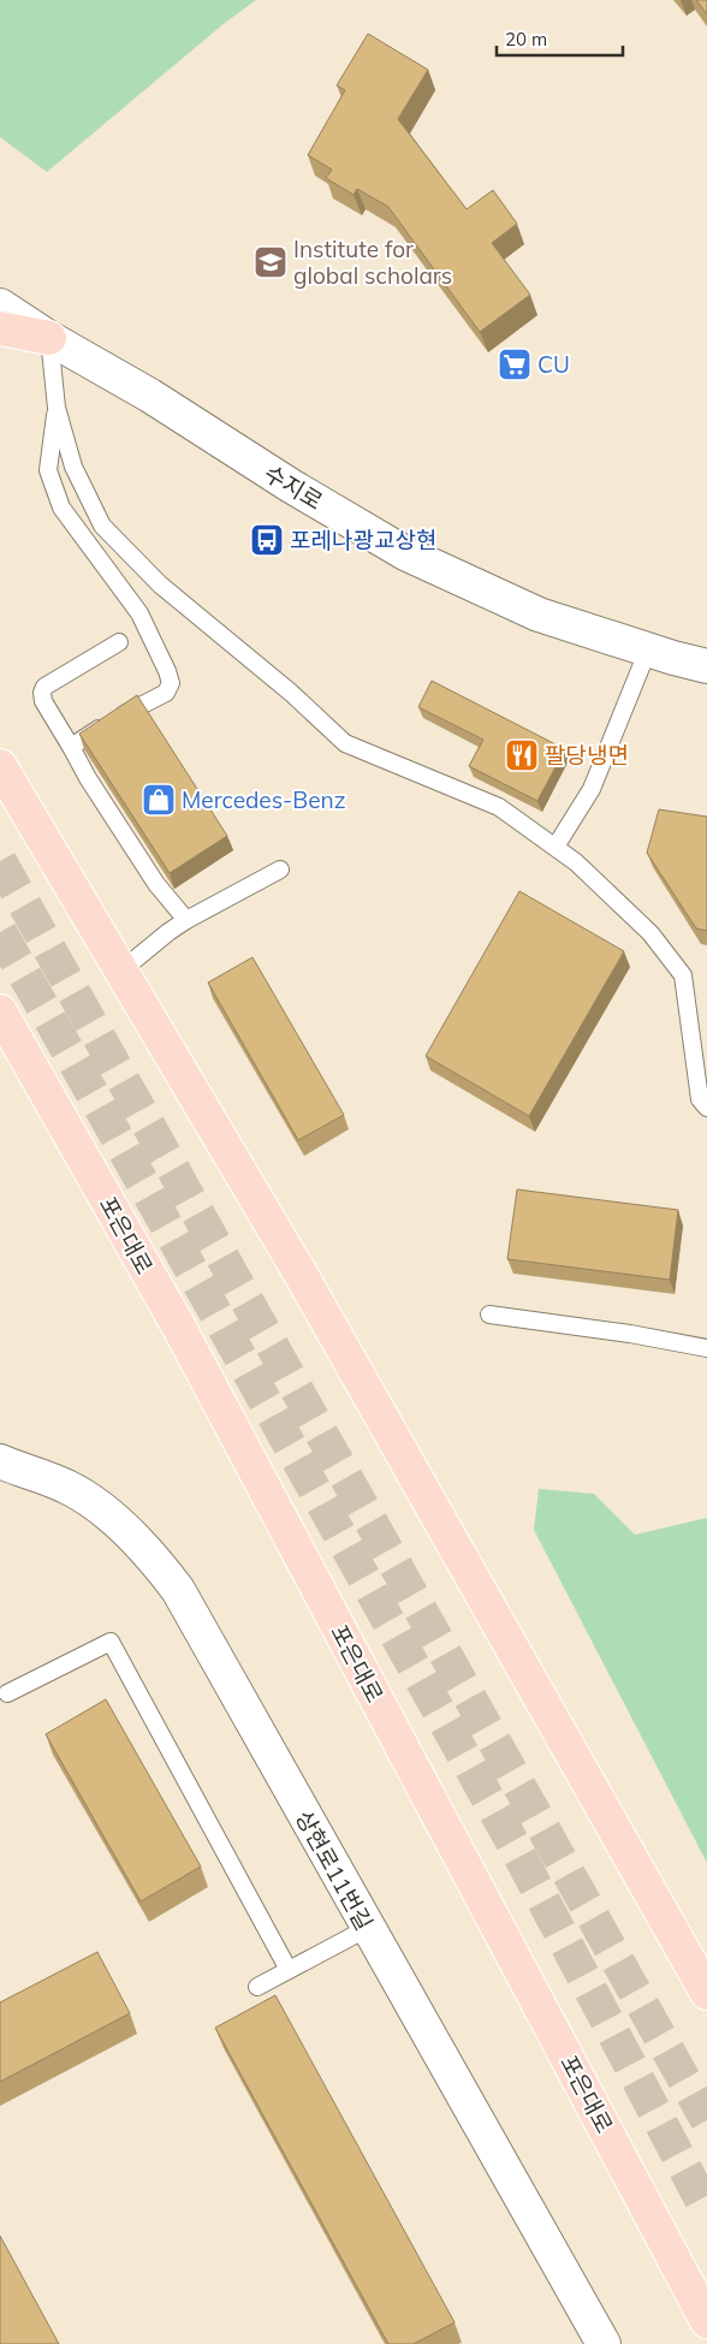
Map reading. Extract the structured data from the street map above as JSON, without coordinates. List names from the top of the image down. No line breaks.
{"streets":{"main road":["포은대로"],"street":["수지로","상현로11번길"]},"places":{"school or university":["Institute for global scholars"],"supermarket":["CU"],"bus stop":["포레나광교상현"],"restaurant":["팔당냉면"],"shop":["Mercedes-Benz"]},"scale_bar":"20 m"}
